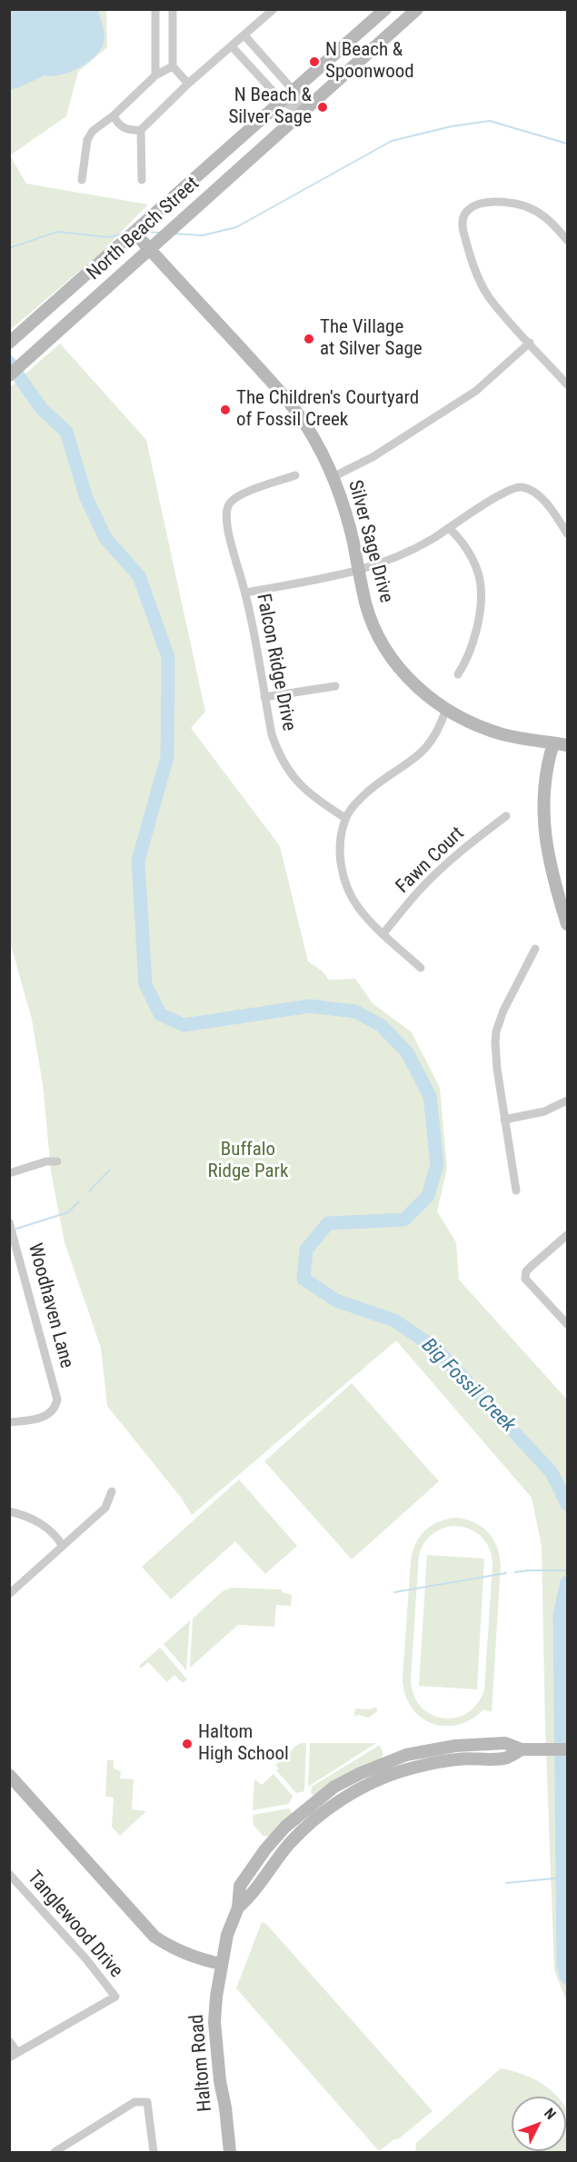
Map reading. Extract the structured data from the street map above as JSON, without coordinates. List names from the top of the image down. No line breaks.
{"streets":{"main road":["North Beach Street","Silver Sage Drive","Haltom Road"],"street":["Falcon Ridge Drive","Fawn Court","Woodhaven Lane","Tanglewood Drive"]},"crossings":[["North Beach Street","Silver Sage Drive"]],"water":["Big Fossil Creek"],"parks":["Buffalo Ridge Park"],"places":["N Beach & Spoonwood","N Beach & Silver Sage","The Village at Silver Sage","The Children's Courtyard of Fossil Creek","Haltom High School"],"north":"top right"}
